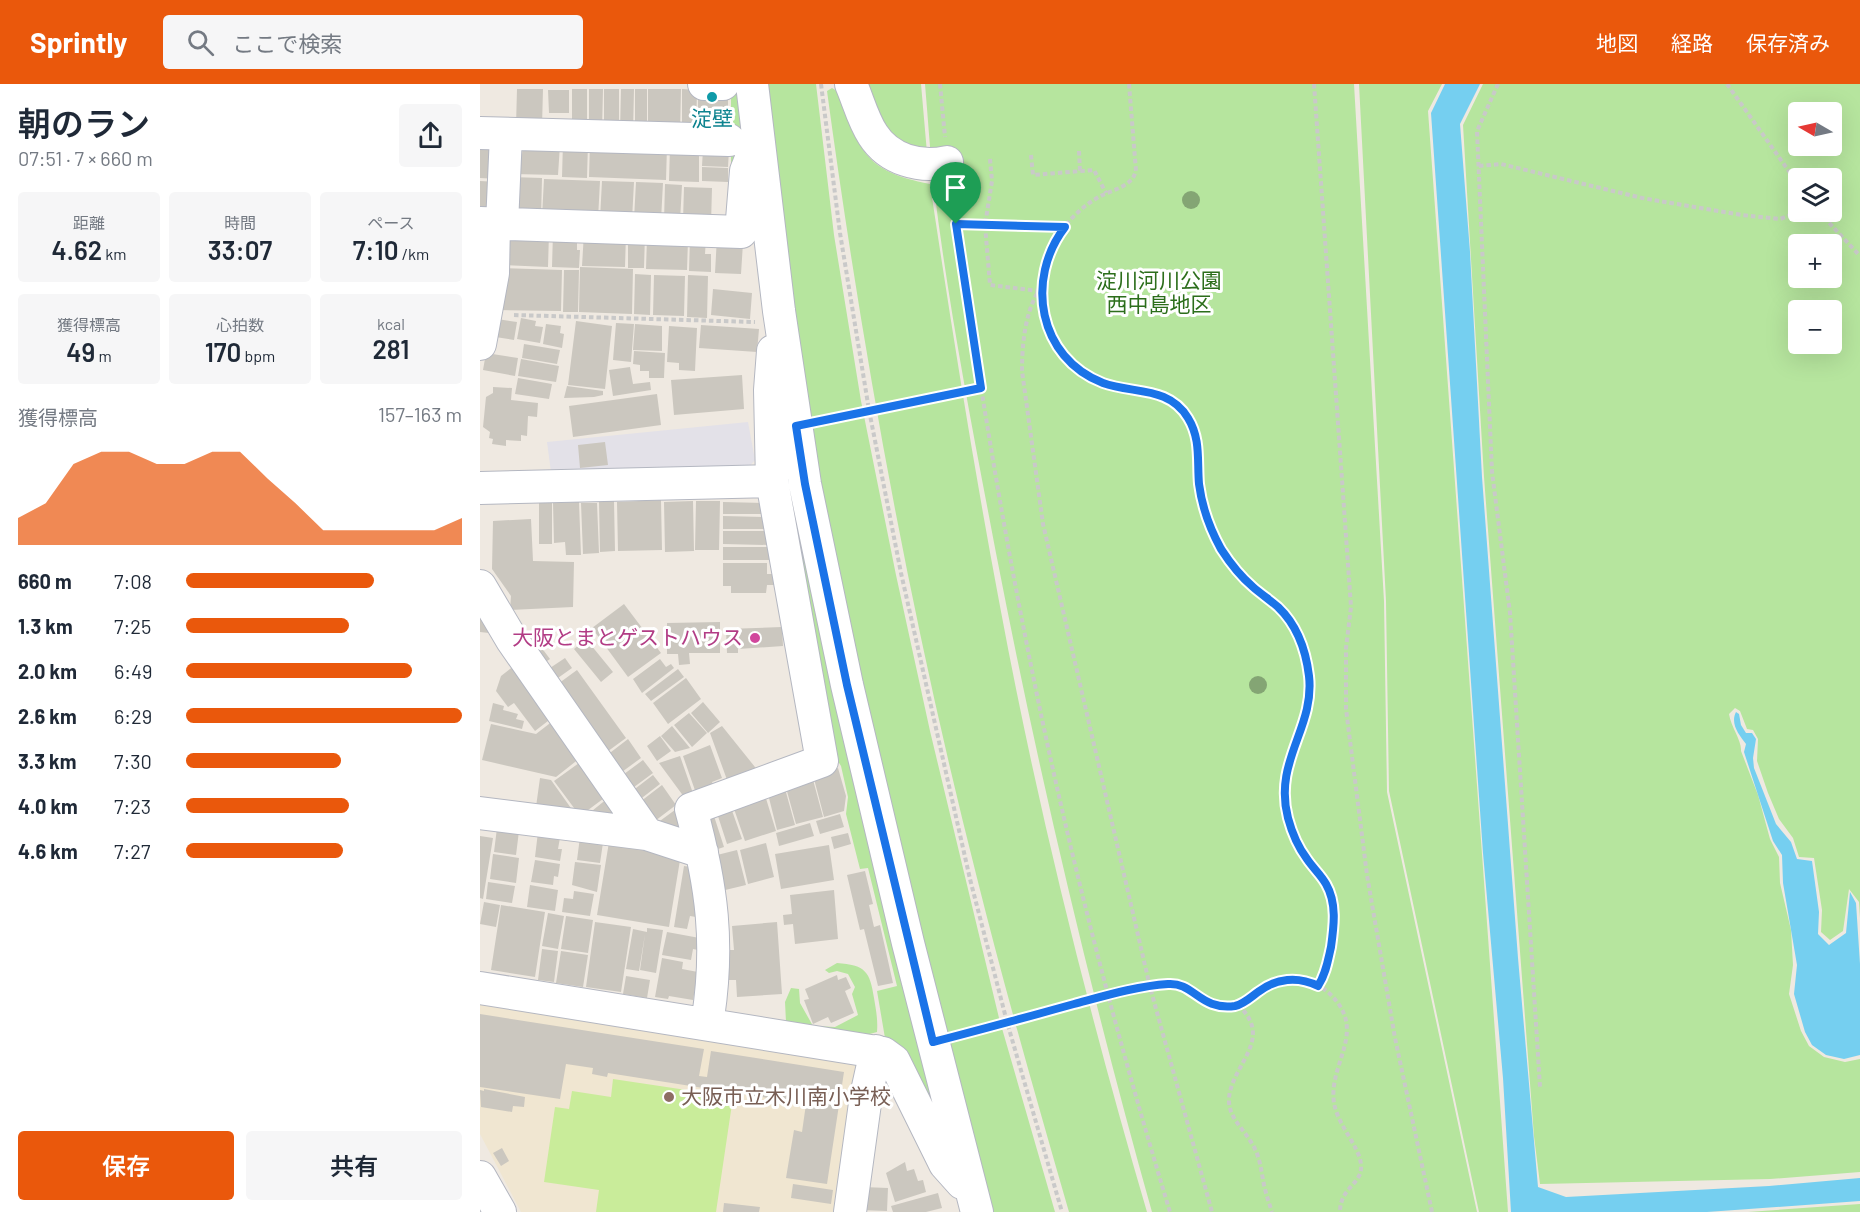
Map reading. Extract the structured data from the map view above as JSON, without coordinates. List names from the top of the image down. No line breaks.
{"parks":["淀川河川公園 西中島地区"],"places":["淀壁","大阪とまとゲストハウス","大阪市立木川南小学校"],"north":"left","page":{"header":"Sprintly","search":"ここで検索","nav":["地図","経路","保存済み"],"heading":["朝のラン","07:51 · 7 × 660 m"],"map_buttons":["+","−"],"stats":[["距離","4.62 km"],["時間","33:07"],["ペース","7:10 /km"],["獲得標高","49 m"],["心拍数","170 bpm"],["kcal","281"]],"chart":["獲得標高","157–163 m"],"list":[{"name":"660 m","note":"7:08"},{"name":"1.3 km","note":"7:25"},{"name":"2.0 km","note":"6:49"},{"name":"2.6 km","note":"6:29"},{"name":"3.3 km","note":"7:30"},{"name":"4.0 km","note":"7:23"},{"name":"4.6 km","note":"7:27"}],"buttons":["保存","共有"]}}
